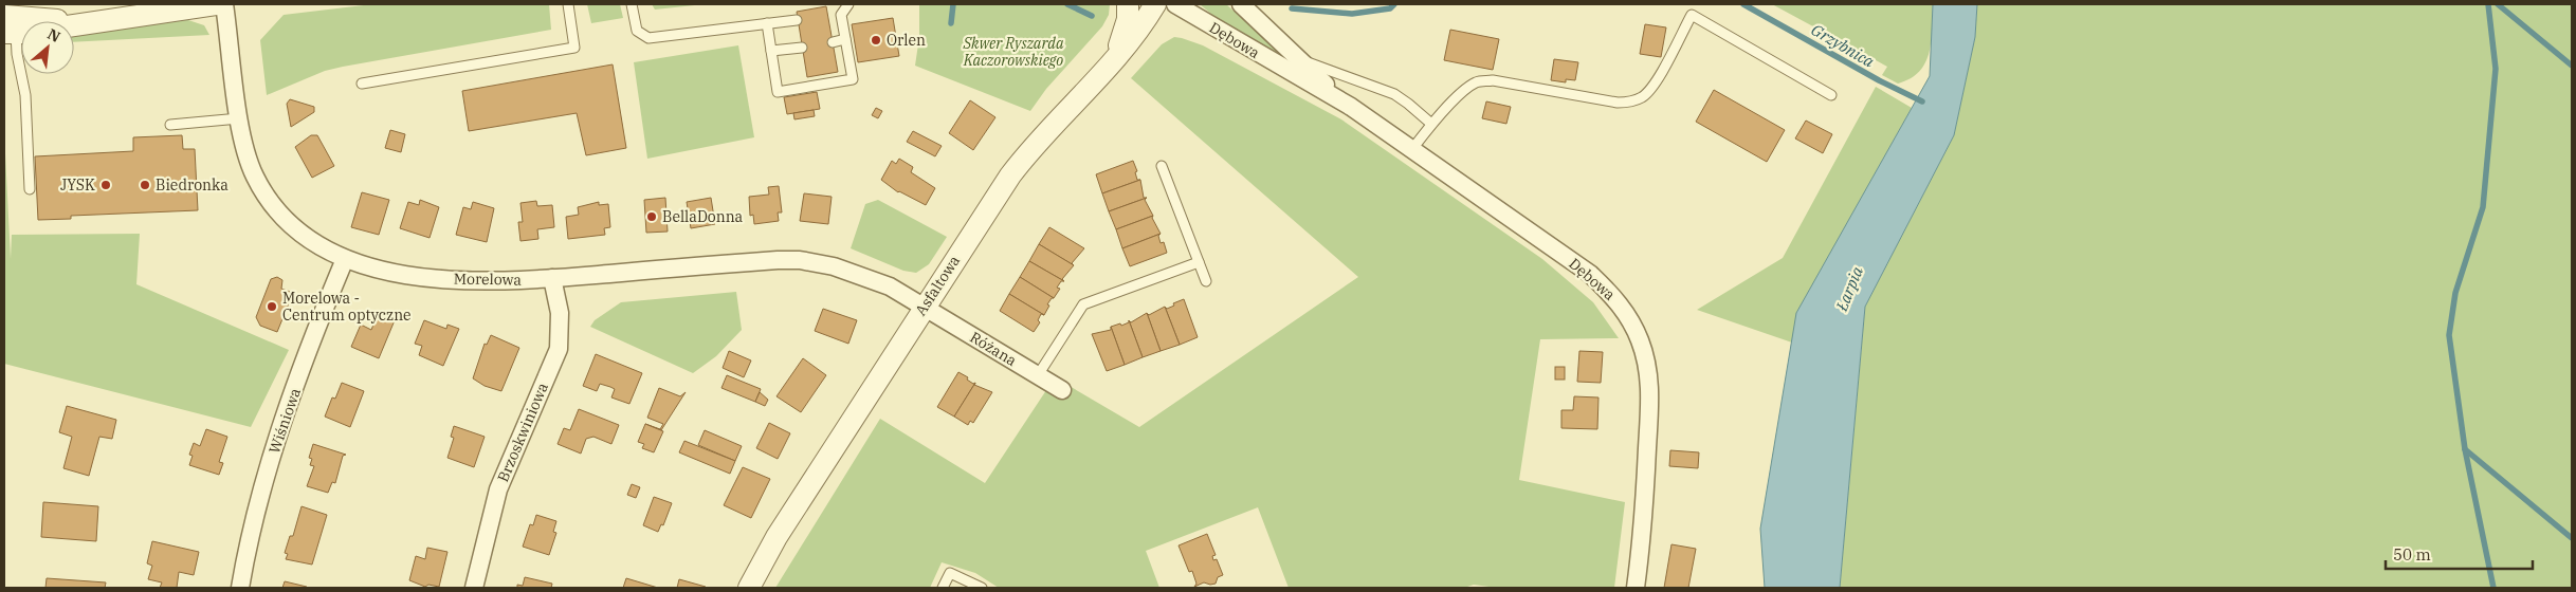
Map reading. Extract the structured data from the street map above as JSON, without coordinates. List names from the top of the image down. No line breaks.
{"streets":{"street":["Dębowa","Morelowa","Asfaltowa","Różana","Wiśniowa","Brzoskwiniowa"]},"crossings":[["Morelowa","Asfaltowa"],["Morelowa","Różana"],["Morelowa","Wiśniowa"],["Morelowa","Brzoskwiniowa"],["Asfaltowa","Różana"]],"water":["Grzybnica","Łarpia"],"parks":["Skwer Ryszarda Kaczorowskiego"],"places":["Orlen","JYSK","Biedronka","BellaDonna","Morelowa - Centrum optyczne"],"scale_bar":"50 m","north":"top right"}
